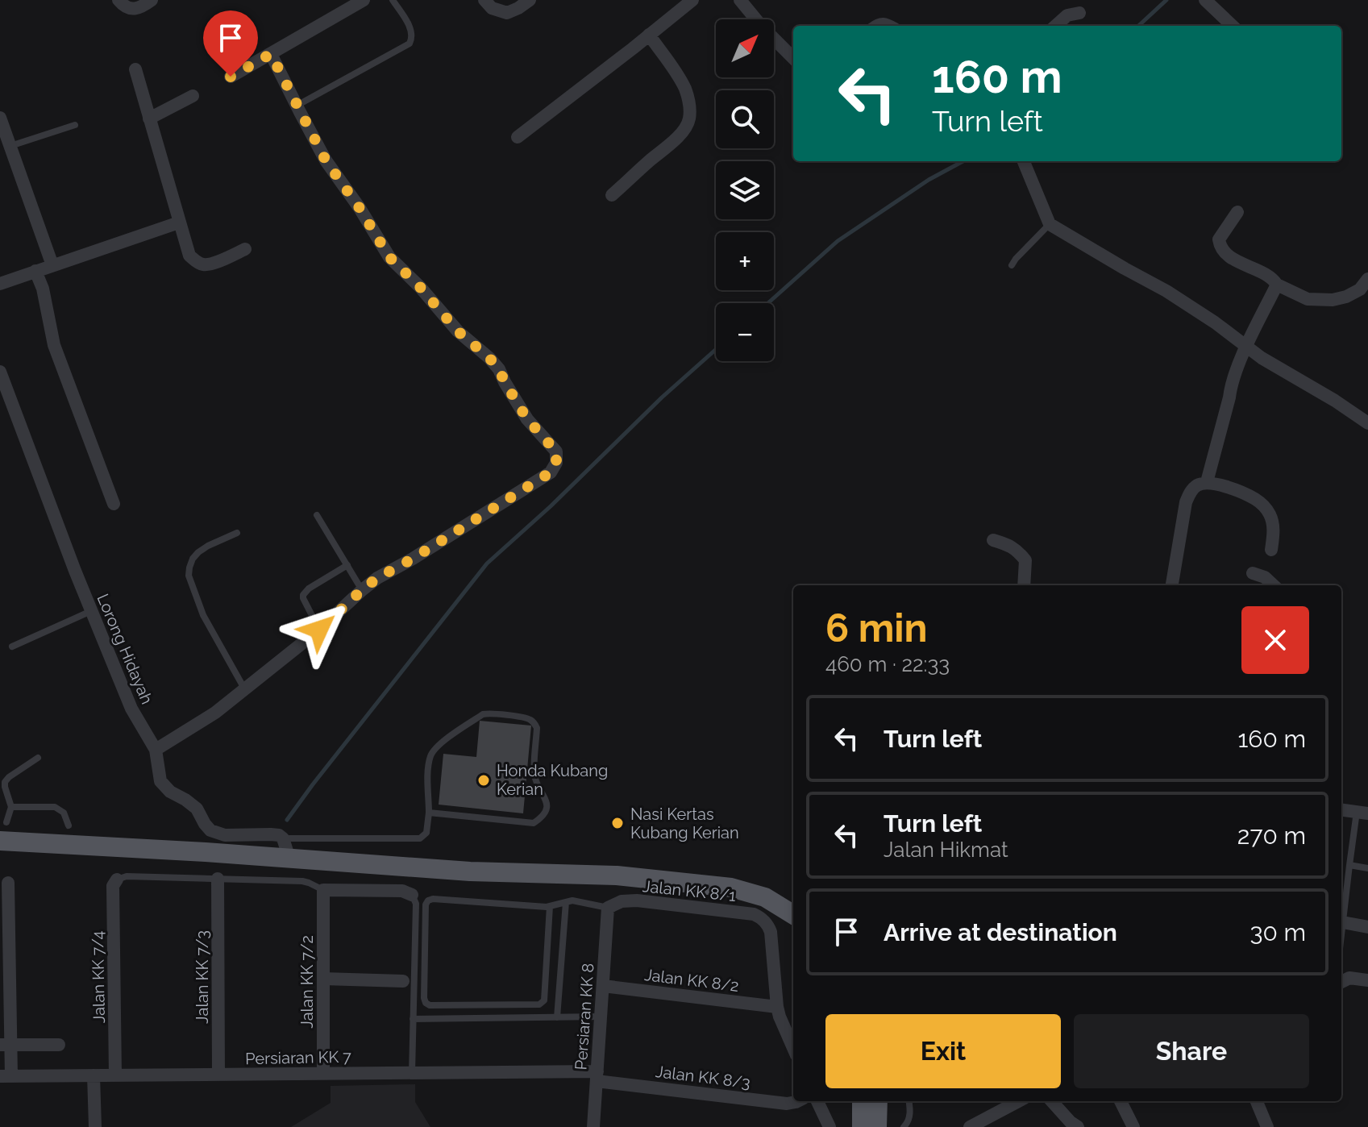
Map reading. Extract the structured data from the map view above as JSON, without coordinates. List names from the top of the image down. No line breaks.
{"streets":{"street":["Lorong Hidayah","Jalan KK 8/1","Jalan KK 7/4","Jalan KK 7/3","Jalan KK 8/2","Jalan KK 7/2","Persiaran KK 8","Persiaran KK 7","Jalan KK 8/3"]},"crossings":[["Jalan KK 8/1","Jalan KK 8/2"],["Jalan KK 8/1","Persiaran KK 8"],["Jalan KK 7/4","Persiaran KK 7"],["Jalan KK 7/3","Persiaran KK 7"],["Jalan KK 8/2","Persiaran KK 8"],["Jalan KK 7/2","Persiaran KK 7"],["Persiaran KK 8","Persiaran KK 7"],["Persiaran KK 8","Jalan KK 8/3"],["Persiaran KK 7","Jalan KK 8/3"]],"places":["Honda Kubang Kerian","Nasi Kertas Kubang Kerian"],"north":"top right","page":{"map_buttons":["+","−"],"turn":["160 m","Turn left"],"heading":["6 min","460 m · 22:33"],"list":[{"name":"Turn left","value":"160 m"},{"name":"Turn left","note":"Jalan Hikmat","value":"270 m"},{"name":"Arrive at destination","value":"30 m"}],"buttons":["Exit","Share"]}}
